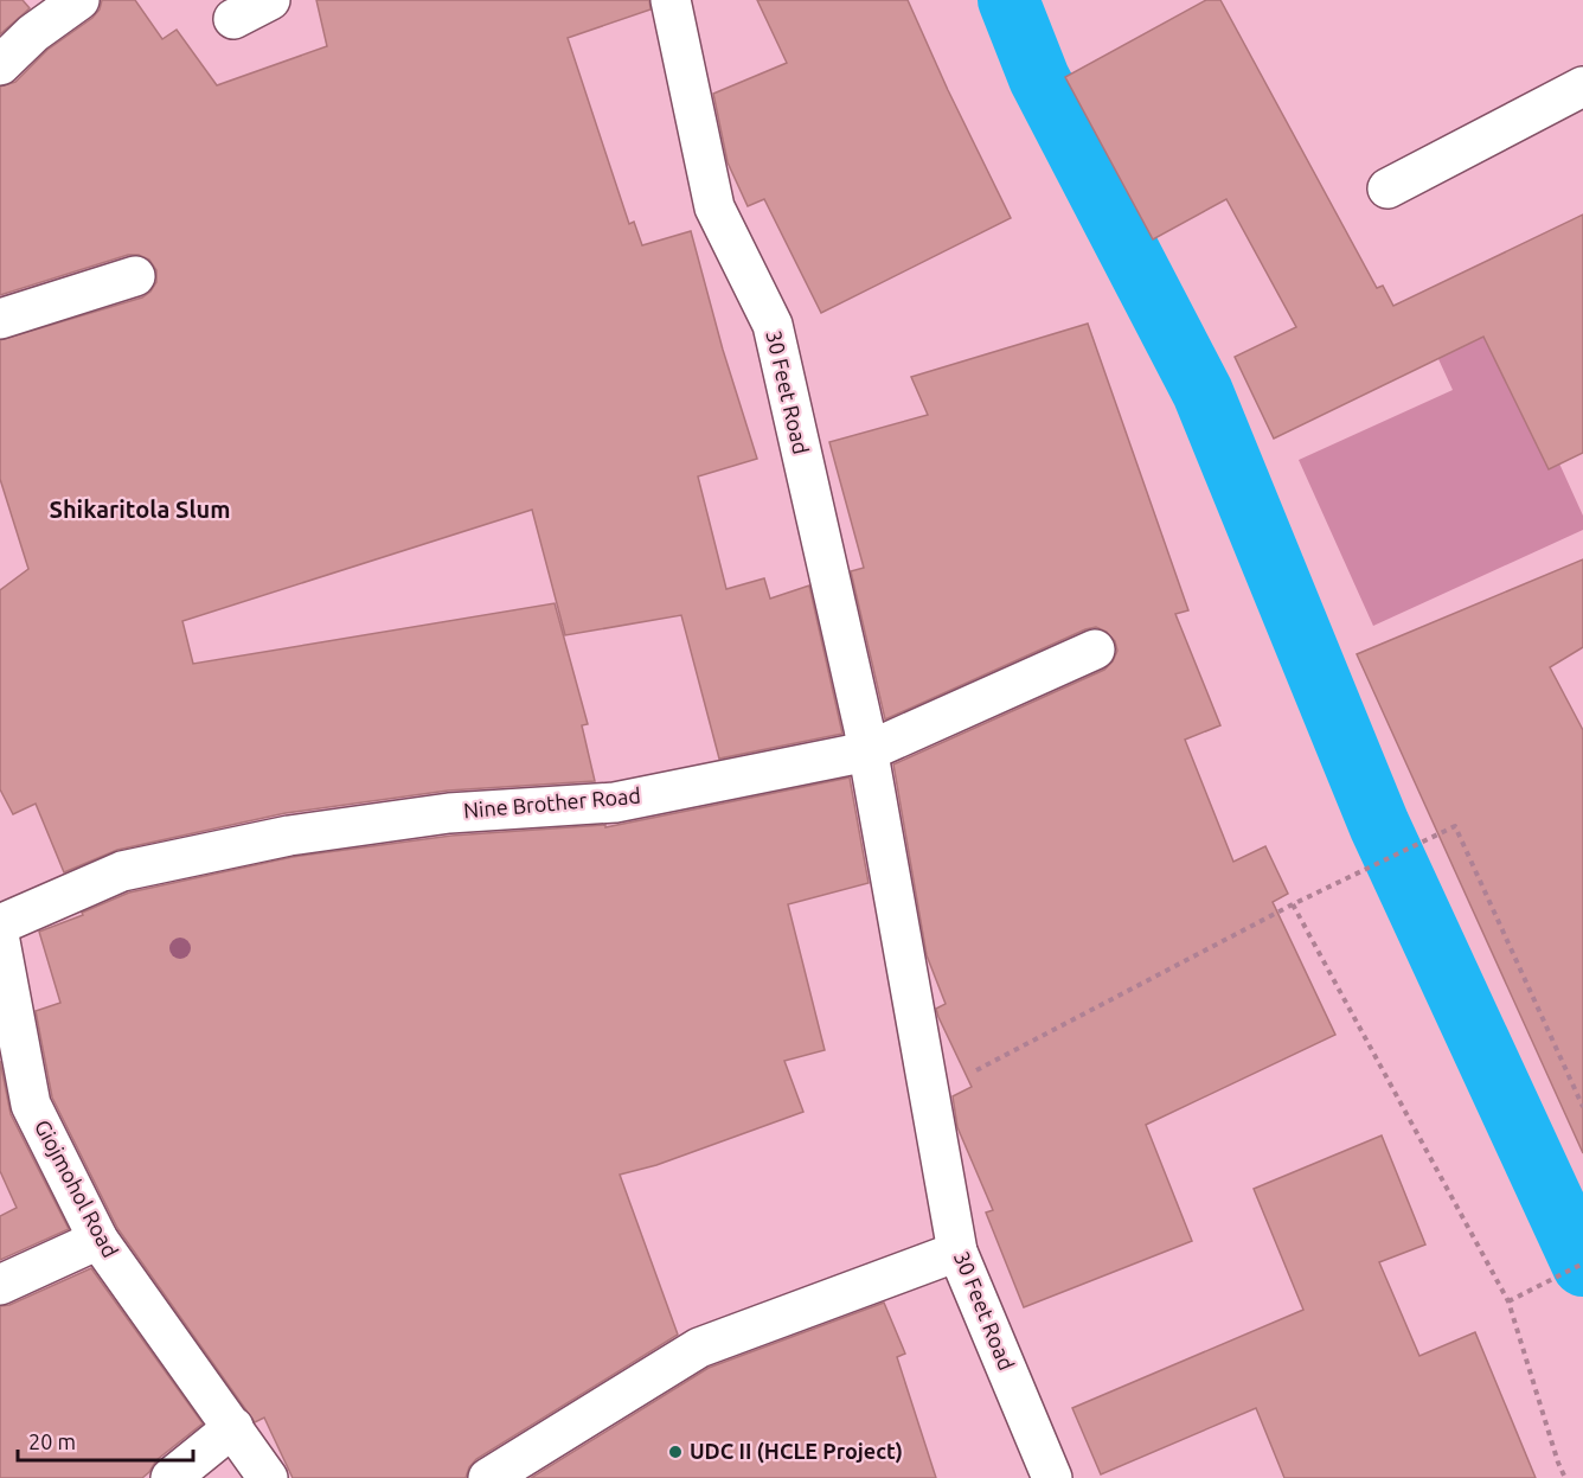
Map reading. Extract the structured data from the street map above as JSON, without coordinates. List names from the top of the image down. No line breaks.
{"streets":{"street":["30 Feet Road","Nine Brother Road","Giojmohol Road"]},"crossings":[["30 Feet Road","Nine Brother Road"]],"districts":["Shikaritola Slum"],"places":["UDC II (HCLE Project)"],"scale_bar":"20 m"}
